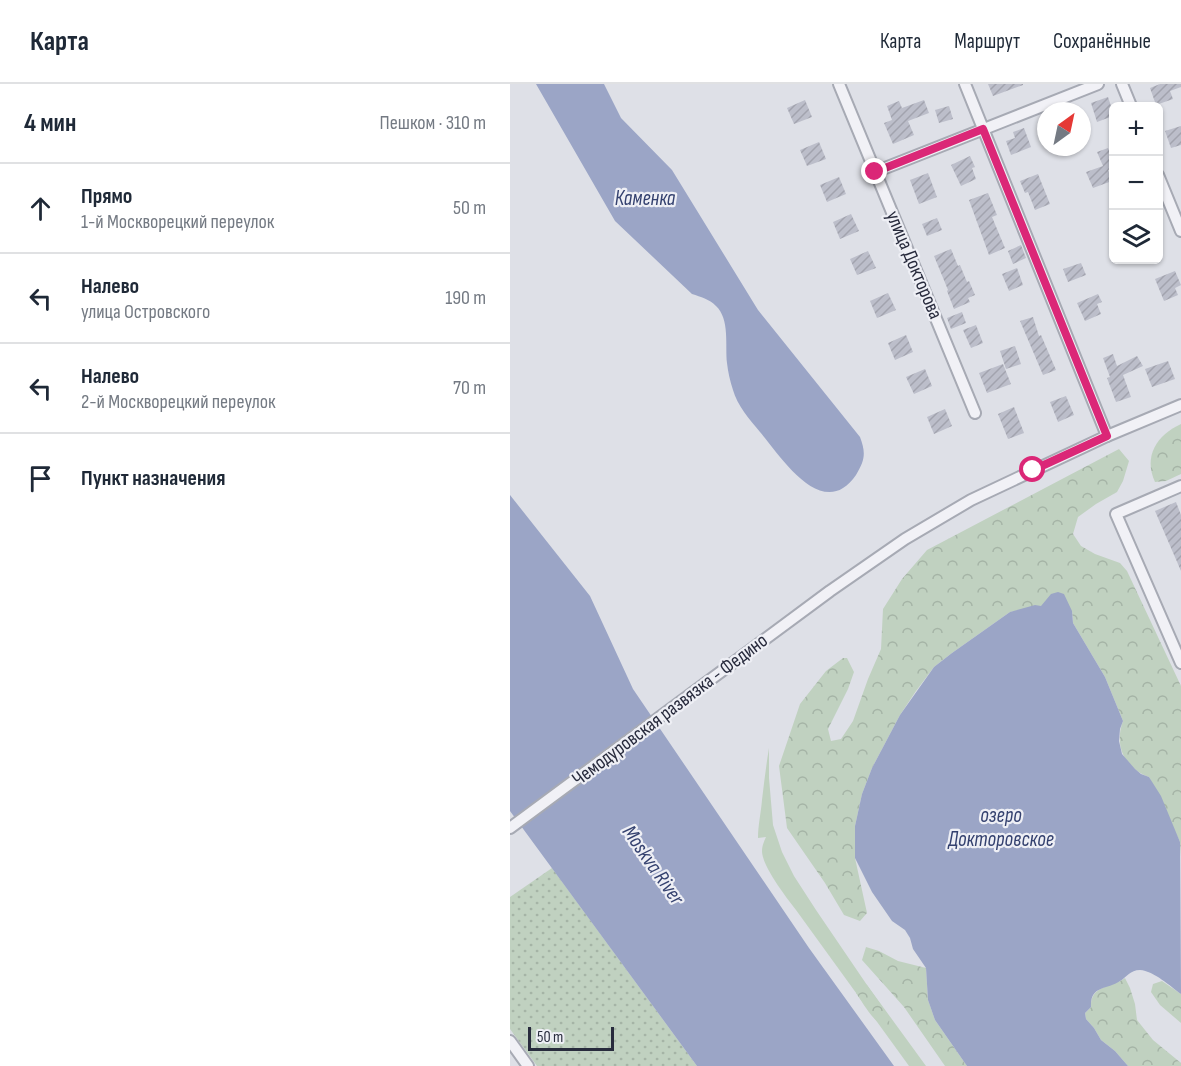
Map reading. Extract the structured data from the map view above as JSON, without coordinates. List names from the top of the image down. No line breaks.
{"streets":{"street":["улица Докторова","Чемодуровская развязка - Федино"]},"water":["Каменка","озеро Докторовское","Moskva River"],"scale_bar":"50 m","north":"top right","page":{"header":"Карта","nav":["Карта","Маршрут","Сохранённые"],"heading":["4 мин","Пешком · 310 m"],"map_buttons":["+","−"],"list":[["Прямо","1-й Москворецкий переулок","50 m"],["Налево","улица Островского","190 m"],["Налево","2-й Москворецкий переулок","70 m"],"Пункт назначения"],"scale":"50 m"}}
